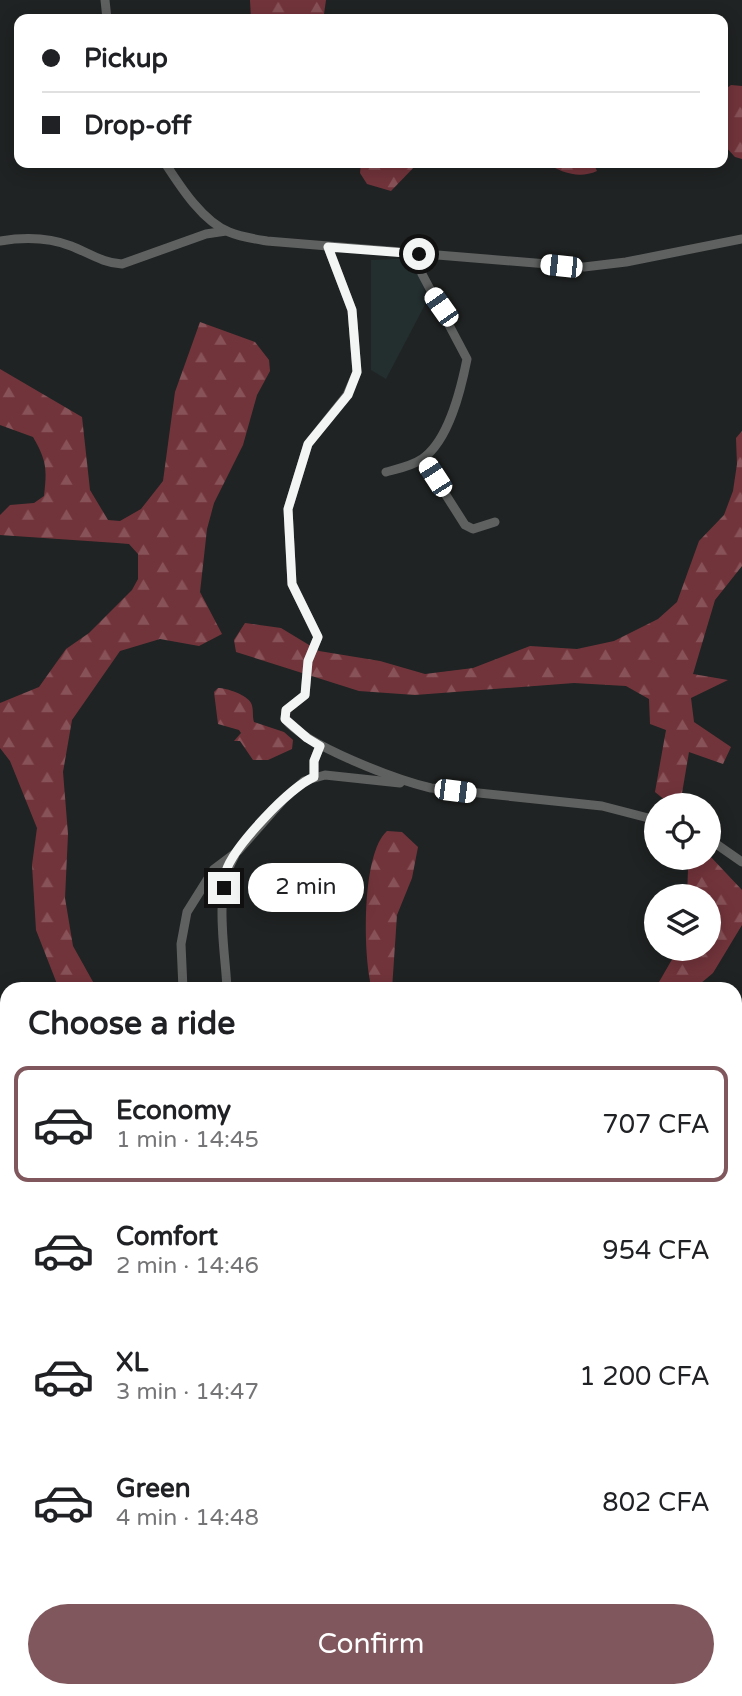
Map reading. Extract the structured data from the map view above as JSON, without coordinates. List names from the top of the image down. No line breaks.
{"page":{"banner":["Pickup","Drop-off"],"bubble":"2 min","heading":"Choose a ride","list":[{"name":"Economy","note":"1 min · 14:45","value":"707 CFA"},{"name":"Comfort","note":"2 min · 14:46","value":"954 CFA"},{"name":"XL","note":"3 min · 14:47","value":"1 200 CFA"},{"name":"Green","note":"4 min · 14:48","value":"802 CFA"}],"buttons":"Confirm"}}
